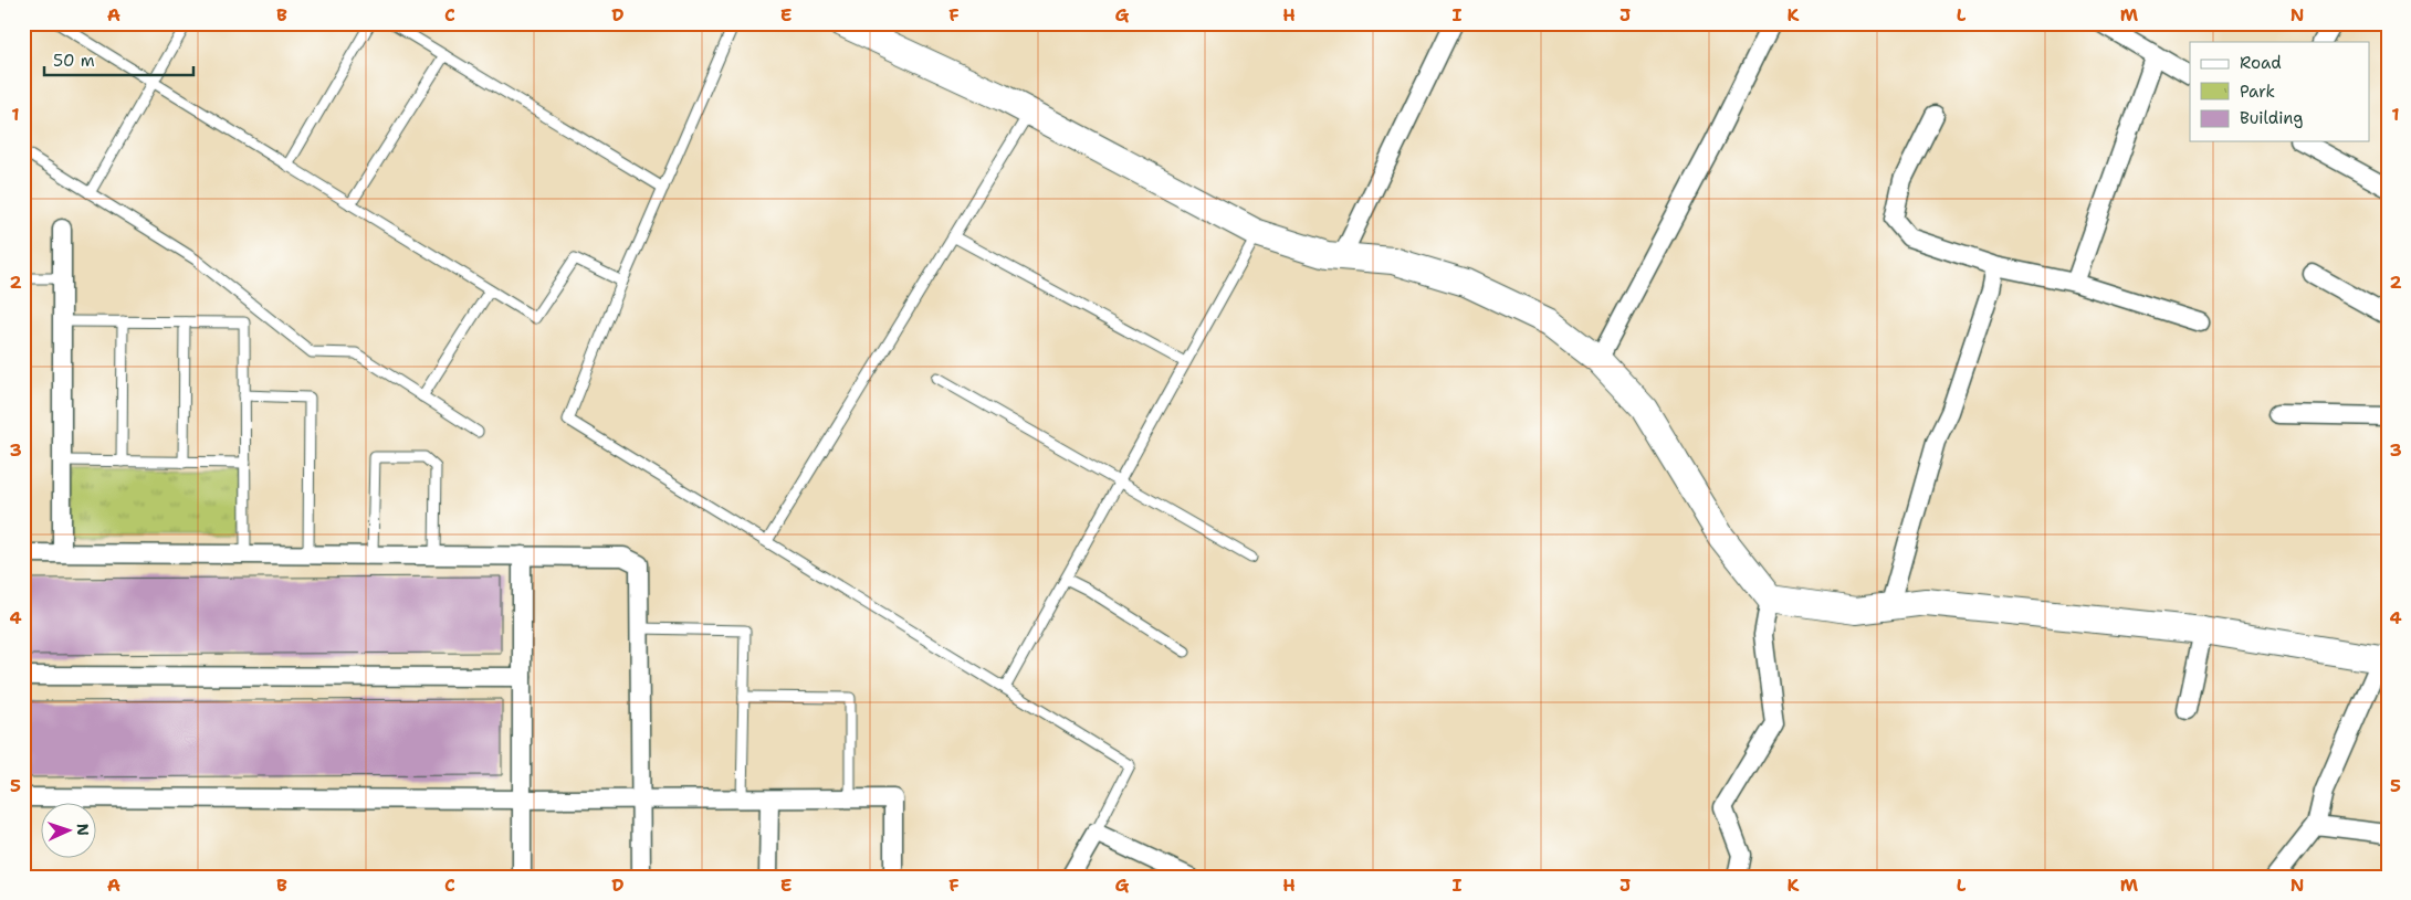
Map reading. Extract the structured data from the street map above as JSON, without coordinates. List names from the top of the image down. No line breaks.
{"legend":["Road","Park","Building"],"scale_bar":"50 m","north":"right","grid":{"columns":["A","B","C","D","E","F","G","H","I","J","K","L","M","N"],"rows":["1","2","3","4","5"]}}
